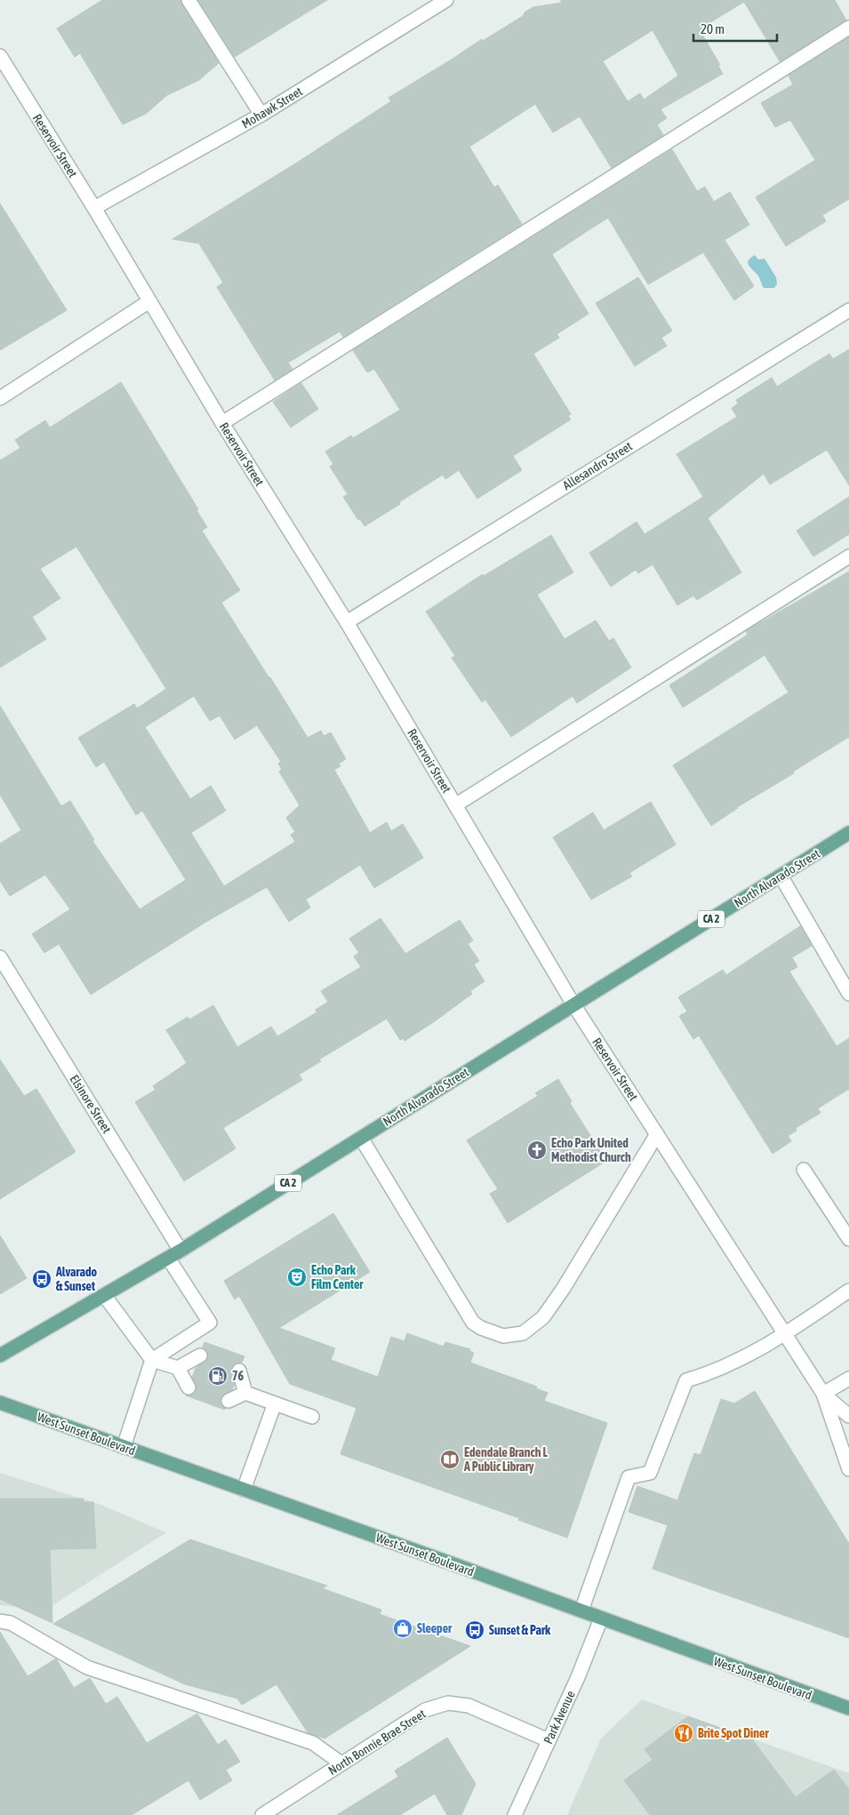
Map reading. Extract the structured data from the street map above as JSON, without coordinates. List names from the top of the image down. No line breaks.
{"streets":{"main road":["North Alvarado Street","CA 2","West Sunset Boulevard"],"street":["Mohawk Street","Reservoir Street","Allesandro Street","Elsinore Street","Park Avenue","North Bonnie Brae Street"]},"crossings":[["Mohawk Street","Reservoir Street"],["Reservoir Street","Allesandro Street"],["Reservoir Street","North Alvarado Street"],["North Alvarado Street","Elsinore Street"],["West Sunset Boulevard","Park Avenue"],["Park Avenue","North Bonnie Brae Street"]],"places":{"church":["Echo Park United Methodist Church"],"theatre":["Echo Park Film Center"],"bus stop":["Alvarado & Sunset","Sunset & Park"],"fuel station":["76"],"library":["Edendale Branch L A Public Library"],"shop":["Sleeper"],"restaurant":["Brite Spot Diner"]},"scale_bar":"20 m"}
